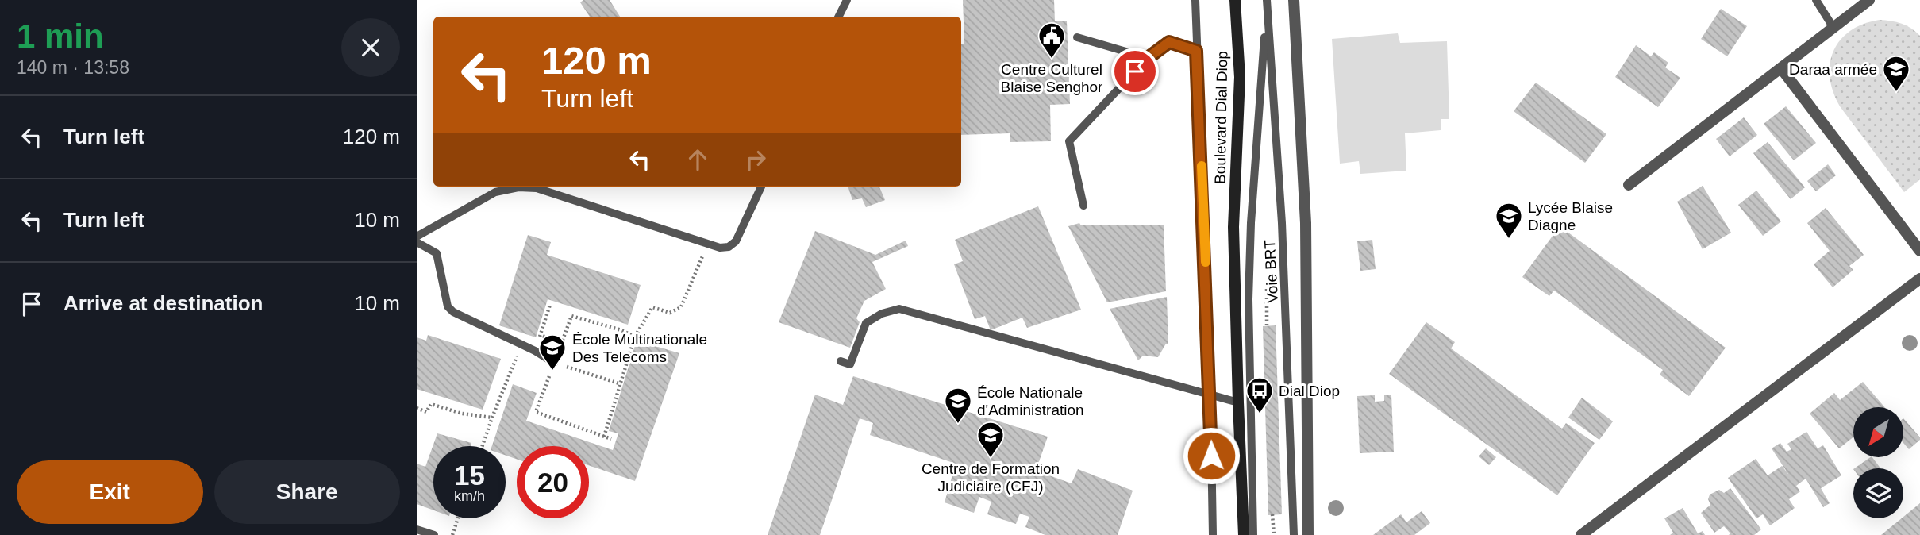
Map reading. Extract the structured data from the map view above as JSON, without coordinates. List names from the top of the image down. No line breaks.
{"streets":{"main road":["Boulevard Dial Diop"],"lane":["Voie BRT"]},"places":{"public building":["Centre Culturel Blaise Senghor"],"school or university":["Daraa armée","Lycée Blaise Diagne","École Multinationale Des Telecoms","École Nationale d'Administration","Centre de Formation Judiciaire (CFJ)"],"bus stop":["Dial Diop"]},"north":"bottom left","page":{"heading":["1 min","140 m · 13:58"],"turn":["120 m","Turn left"],"list":[{"name":"Turn left","value":"120 m"},{"name":"Turn left","value":"10 m"},{"name":"Arrive at destination","value":"10 m"}],"speed":"15 km/h","limit":"20","buttons":["Exit","Share"]}}
